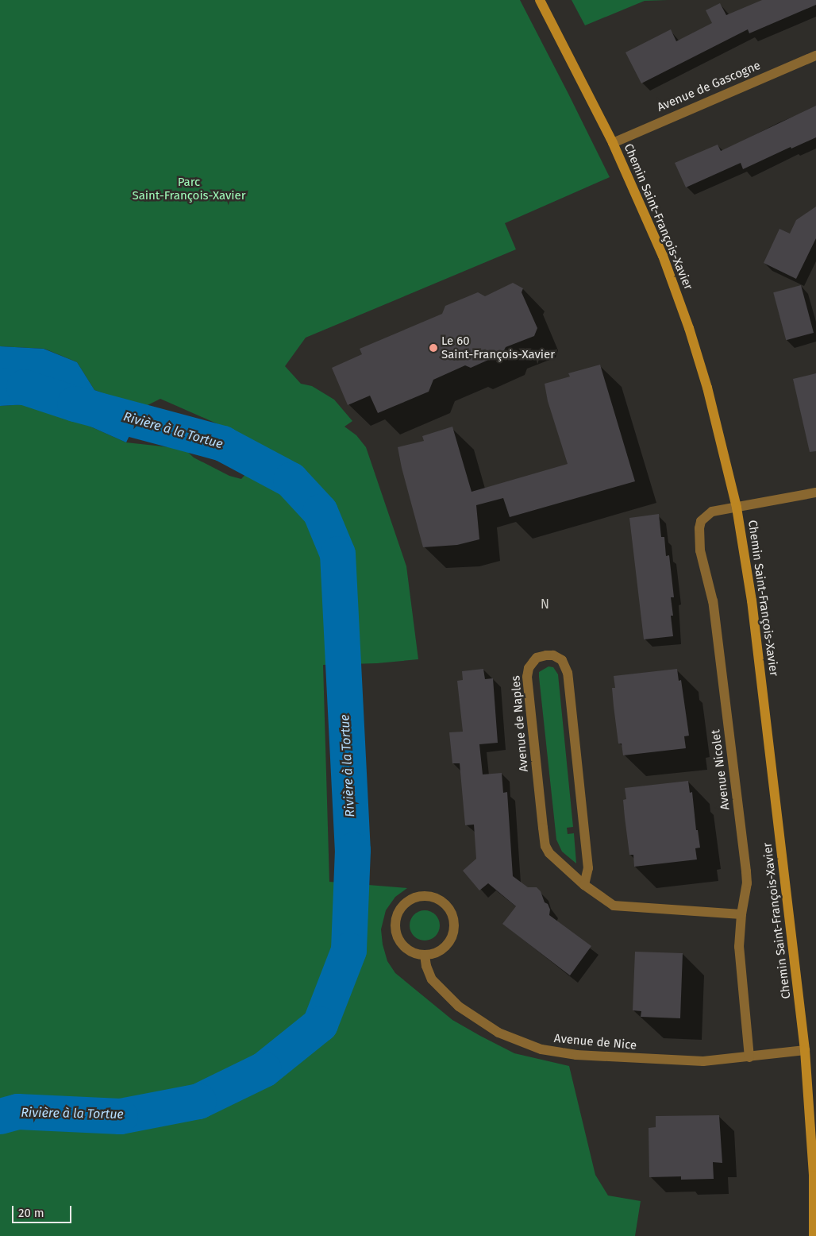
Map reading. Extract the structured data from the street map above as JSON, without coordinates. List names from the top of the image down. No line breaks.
{"streets":{"street":["Avenue de Gascogne","Chemin Saint-François-Xavier","Avenue de Naples","Avenue Nicolet","Avenue de Nice"]},"crossings":[["Avenue de Gascogne","Chemin Saint-François-Xavier"],["Chemin Saint-François-Xavier","Avenue Nicolet"],["Chemin Saint-François-Xavier","Avenue de Nice"],["Avenue de Naples","Avenue Nicolet"],["Avenue Nicolet","Avenue de Nice"]],"districts":["N"],"water":["Rivière à la Tortue"],"parks":["Parc Saint-François-Xavier"],"places":["Le 60 Saint-François-Xavier"],"scale_bar":"20 m"}
